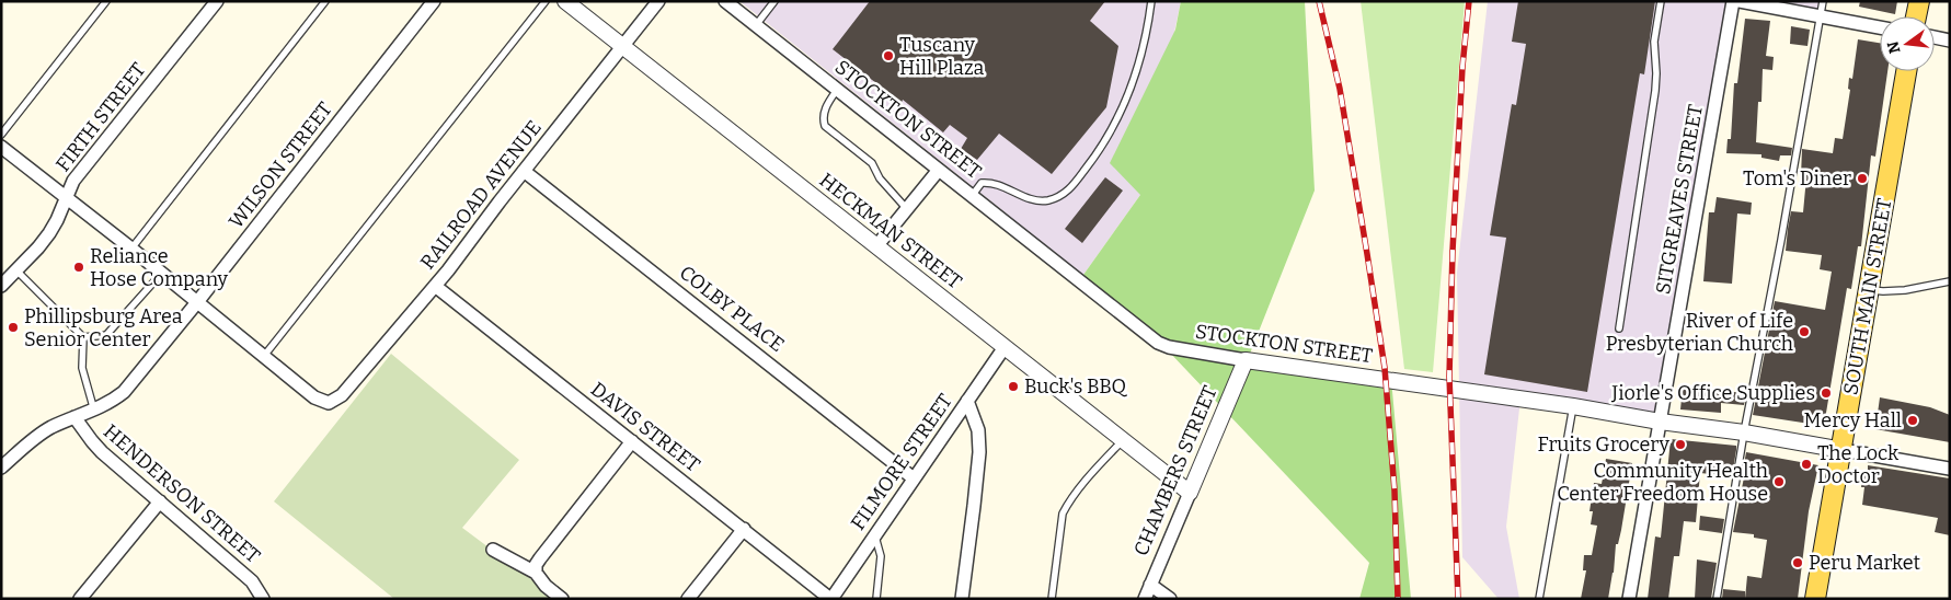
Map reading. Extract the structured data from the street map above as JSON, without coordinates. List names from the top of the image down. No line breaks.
{"streets":{"main road":["SOUTH MAIN STREET"],"street":["FIRTH STREET","STOCKTON STREET","WILSON STREET","RAILROAD AVENUE","SITGREAVES STREET","HECKMAN STREET","COLBY PLACE","DAVIS STREET","FILMORE STREET","CHAMBERS STREET","HENDERSON STREET"]},"crossings":[["STOCKTON STREET","SITGREAVES STREET"],["STOCKTON STREET","SOUTH MAIN STREET"],["STOCKTON STREET","CHAMBERS STREET"],["WILSON STREET","HENDERSON STREET"],["RAILROAD AVENUE","HECKMAN STREET"],["RAILROAD AVENUE","COLBY PLACE"],["RAILROAD AVENUE","DAVIS STREET"],["HECKMAN STREET","FILMORE STREET"],["HECKMAN STREET","CHAMBERS STREET"],["COLBY PLACE","FILMORE STREET"],["DAVIS STREET","FILMORE STREET"]],"places":["Tuscany Hill Plaza","Tom's Diner","Reliance Hose Company","Phillipsburg Area Senior Center","River of Life Presbyterian Church","Buck's BBQ","Jiorle's Office Supplies","Mercy Hall","Fruits Grocery","The Lock Doctor","Community Health Center Freedom House","Peru Market"],"north":"left"}
